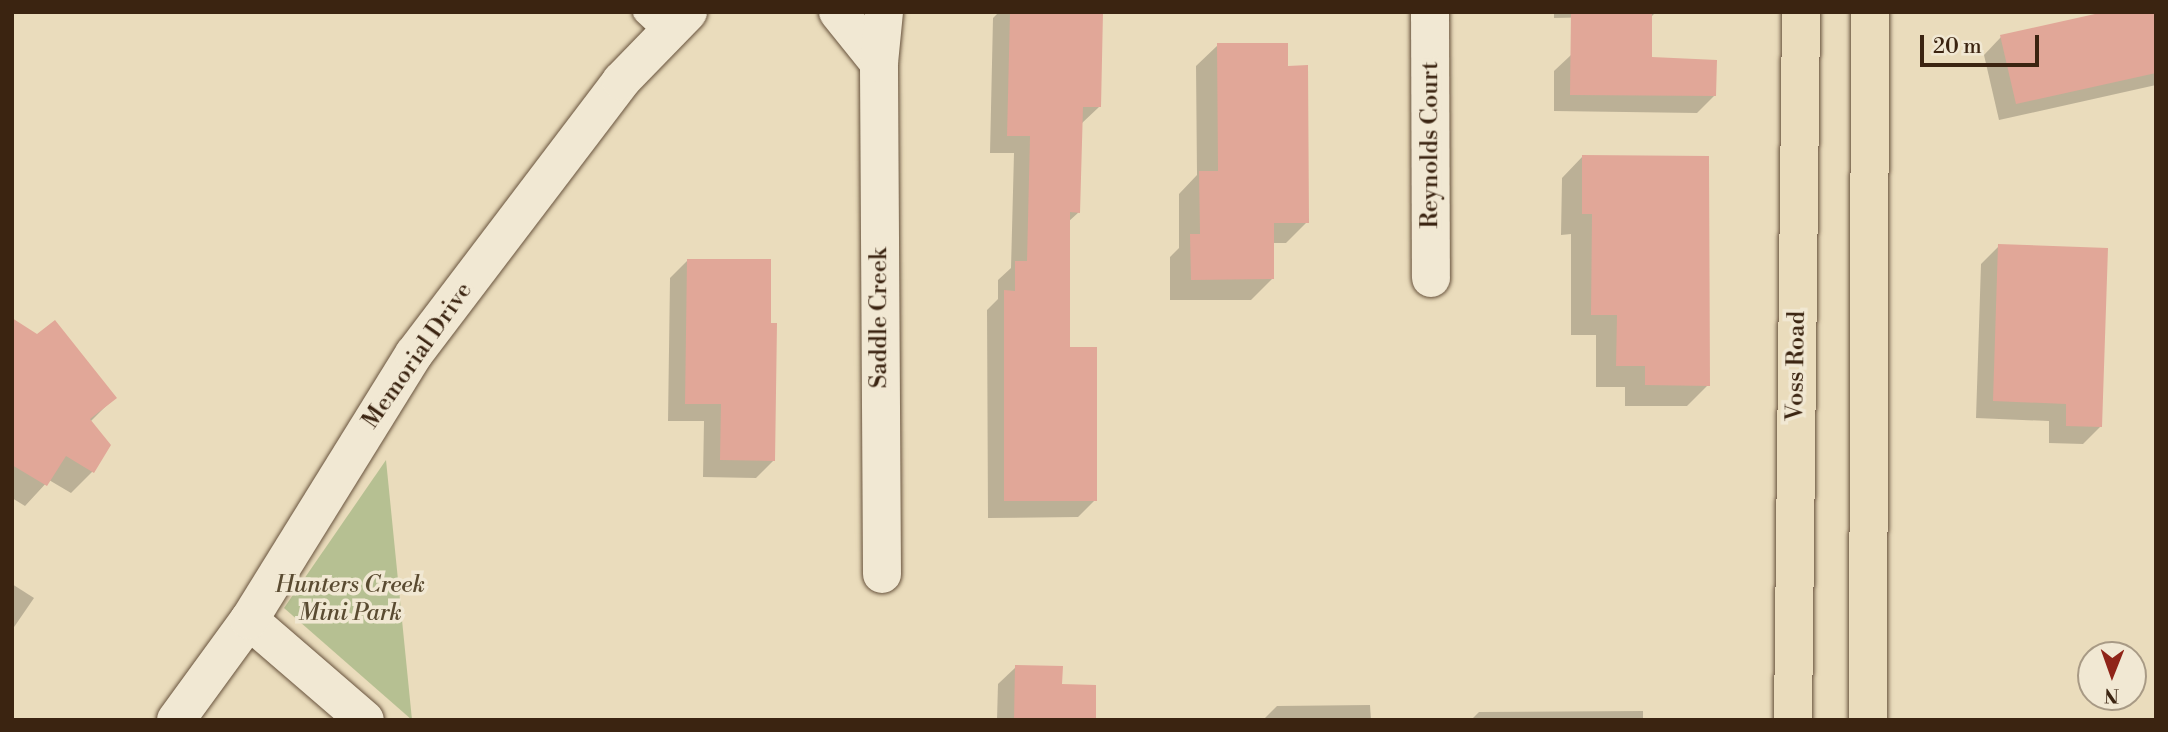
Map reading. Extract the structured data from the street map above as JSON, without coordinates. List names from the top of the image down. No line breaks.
{"streets":{"main road":["Voss Road"],"street":["Reynolds Court","Saddle Creek","Memorial Drive"]},"parks":["Hunters Creek Mini Park"],"scale_bar":"20 m","north":"bottom"}
